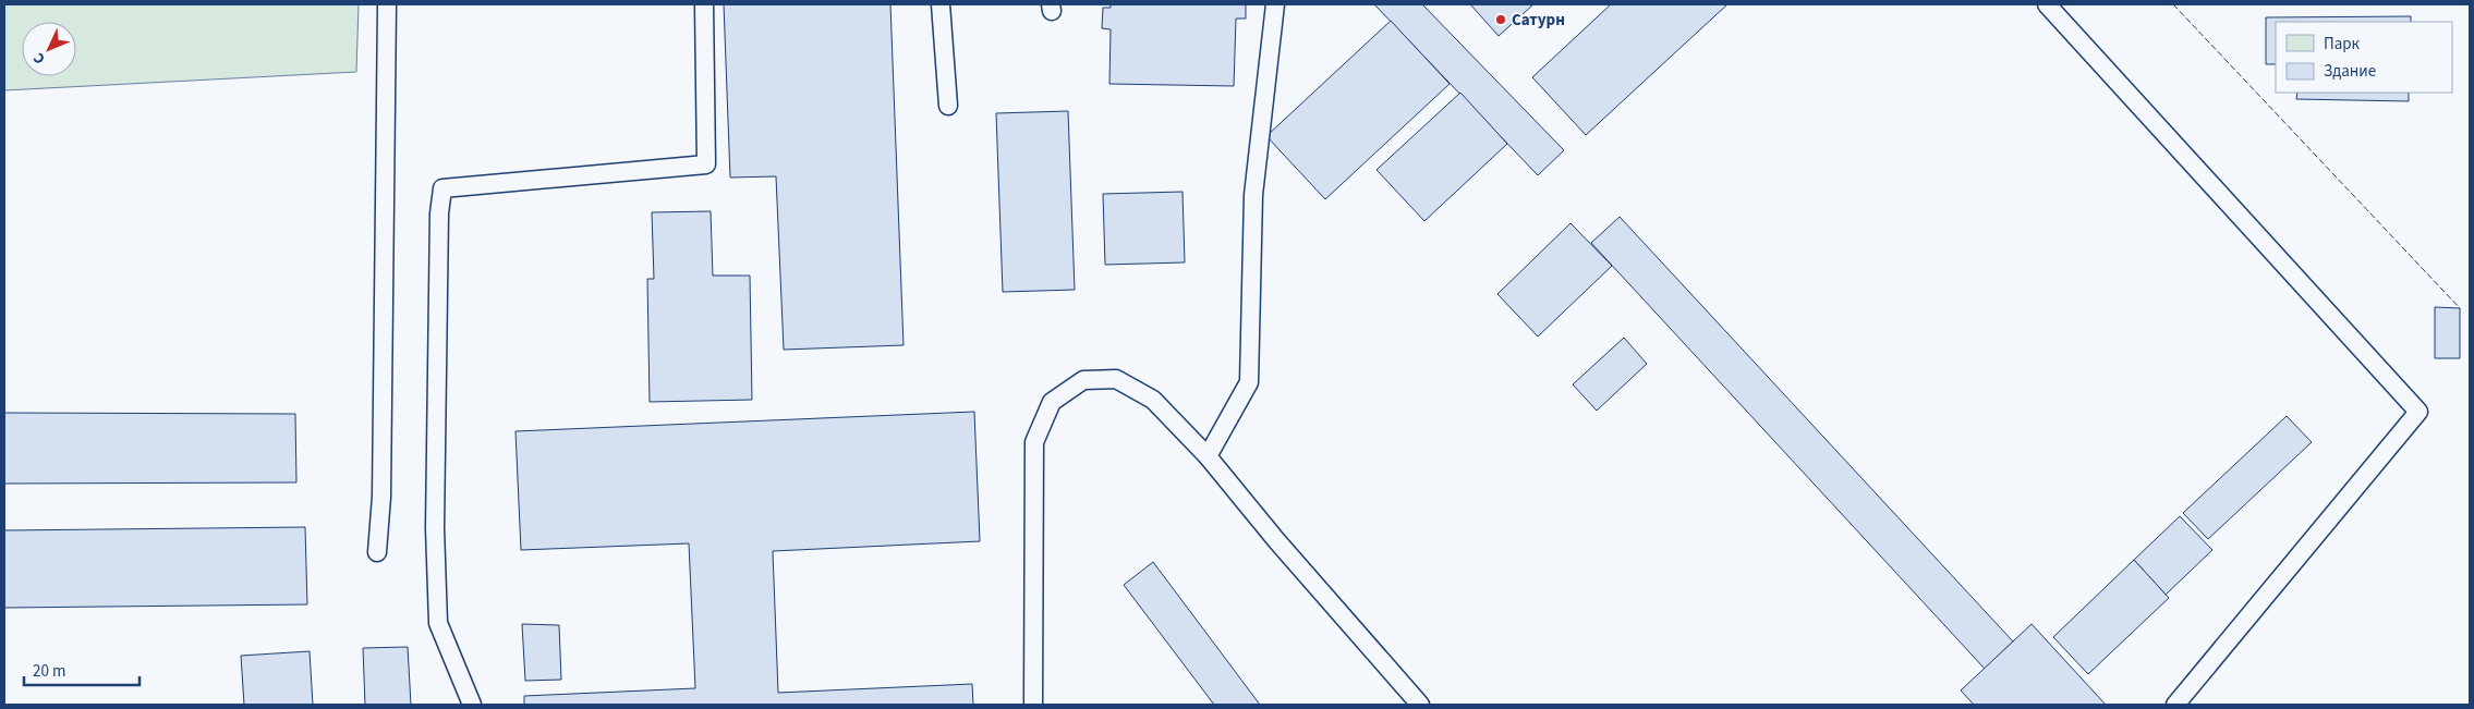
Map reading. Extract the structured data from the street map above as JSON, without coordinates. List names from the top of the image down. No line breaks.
{"places":["Сатурн"],"legend":["Парк","Здание"],"scale_bar":"20 m","north":"bottom left"}
